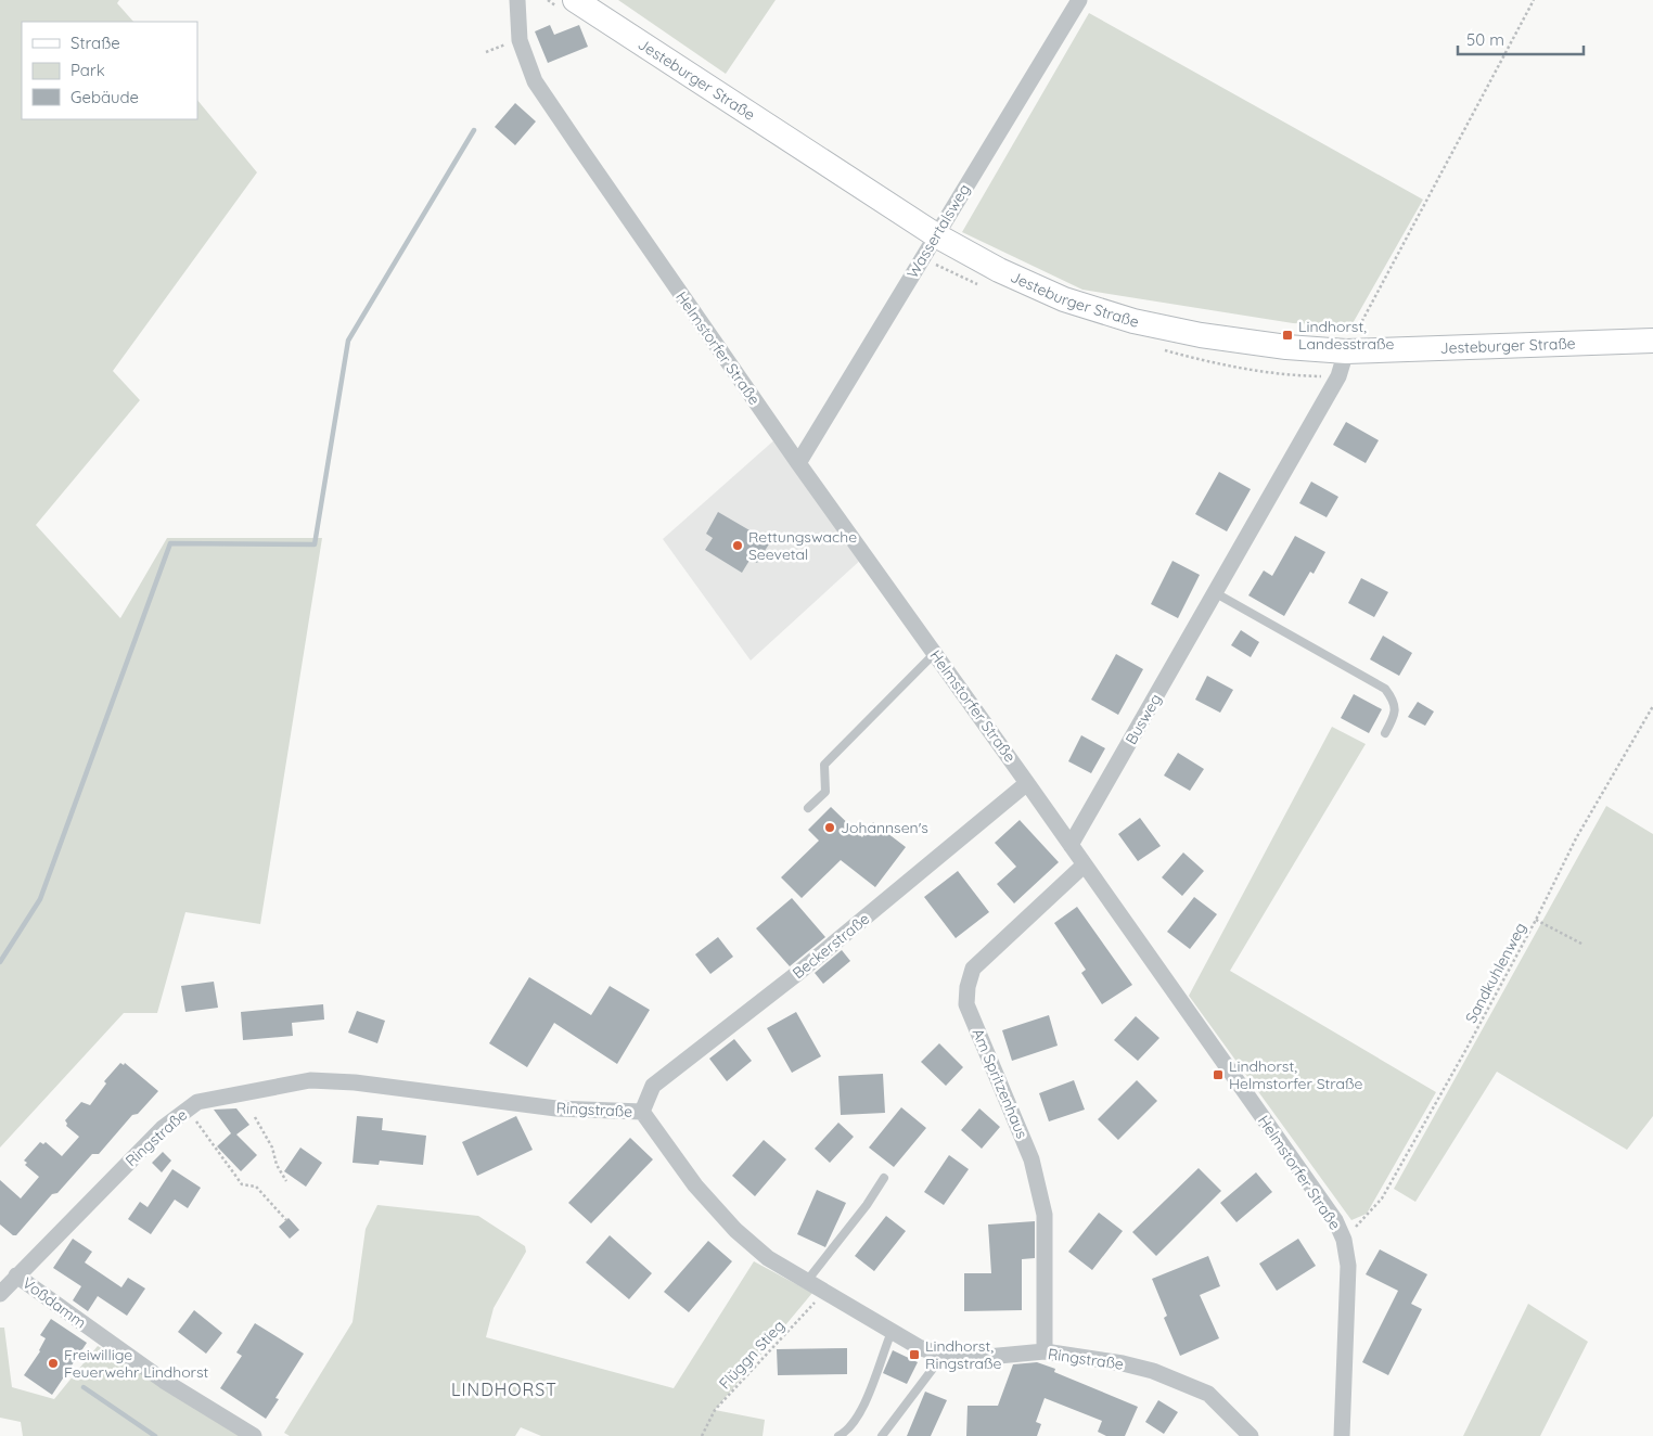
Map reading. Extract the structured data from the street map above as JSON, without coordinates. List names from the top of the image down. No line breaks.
{"streets":{"main road":["Jesteburger Straße"],"street":["Wassertalsweg","Helmstorfer Straße","Busweg","Beckerstraße","Am Spritzenhaus","Ringstraße","Voßdamm"],"path":["Sandkuhlenweg","Flüggn Stieg"]},"crossings":[["Jesteburger Straße","Wassertalsweg"],["Jesteburger Straße","Busweg"],["Wassertalsweg","Helmstorfer Straße"],["Helmstorfer Straße","Busweg"],["Helmstorfer Straße","Beckerstraße"],["Helmstorfer Straße","Sandkuhlenweg"],["Helmstorfer Straße","Am Spritzenhaus"],["Beckerstraße","Ringstraße"],["Am Spritzenhaus","Ringstraße"],["Ringstraße","Voßdamm"],["Ringstraße","Flüggn Stieg"]],"districts":["LINDHORST"],"places":{"transit":["Lindhorst, Landesstraße","Lindhorst, Helmstorfer Straße","Lindhorst, Ringstraße"],"other":["Rettungswache Seevetal","Johannsen's","Freiwillige Feuerwehr Lindhorst"]},"legend":["Straße","Park","Gebäude"],"scale_bar":"50 m"}
